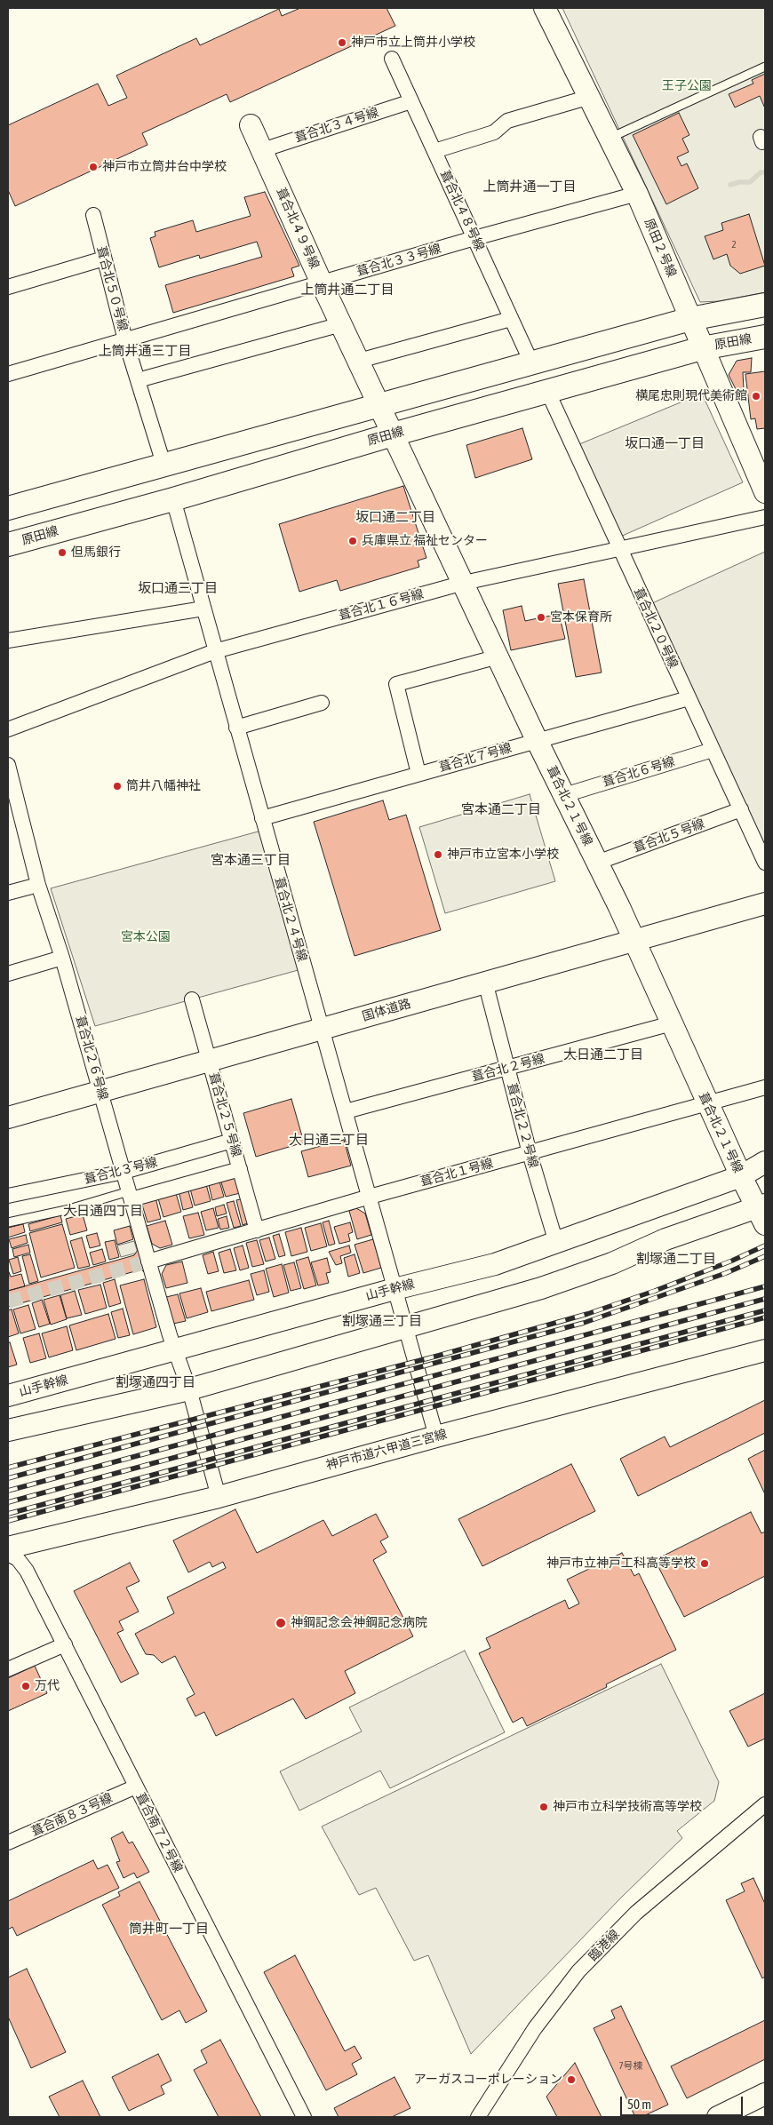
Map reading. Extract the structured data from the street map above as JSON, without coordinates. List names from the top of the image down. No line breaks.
{"streets":{"main road":["原田線"],"street":["葺合北３４号線","葺合北４８号線","葺合北４９号線","原田２号線","葺合北３３号線","葺合北５０号線","葺合北１６号線","葺合北２０号線","葺合北７号線","葺合北６号線","葺合北２１号線","葺合北５号線","葺合北２４号線","国体道路","葺合北２６号線","葺合北２号線","葺合北２５号線","葺合北２２号線","葺合北３号線","葺合北１号線","山手幹線","神戸市道六甲道三宮線","葺合南８３号線","葺合南７２号線","臨港線"]},"crossings":[["葺合北３４号線","葺合北４８号線"],["葺合北３４号線","葺合北４９号線"],["葺合北４８号線","葺合北３３号線"],["葺合北４９号線","葺合北３３号線"],["葺合北４９号線","葺合北２１号線"],["原田２号線","葺合北３３号線"],["原田２号線","原田線"],["葺合北３３号線","葺合北５０号線"],["原田線","葺合北２０号線"],["原田線","葺合北２１号線"],["原田線","葺合北２４号線"],["葺合北１６号線","葺合北２０号線"],["葺合北１６号線","葺合北２１号線"],["葺合北１６号線","葺合北２４号線"],["葺合北２０号線","葺合北７号線"],["葺合北２０号線","葺合北６号線"],["葺合北２０号線","葺合北５号線"],["葺合北７号線","葺合北２１号線"],["葺合北７号線","葺合北２４号線"],["葺合北６号線","葺合北２１号線"],["葺合北２１号線","葺合北５号線"],["葺合北２１号線","国体道路"],["葺合北２１号線","葺合北２号線"],["葺合北２１号線","葺合北１号線"],["葺合北２１号線","山手幹線"],["葺合北２４号線","国体道路"],["葺合北２４号線","葺合北２号線"],["葺合北２４号線","葺合北１号線"],["葺合北２４号線","山手幹線"],["葺合北２４号線","神戸市道六甲道三宮線"],["国体道路","葺合北２６号線"],["国体道路","葺合北２５号線"],["国体道路","葺合北２２号線"],["葺合北２６号線","葺合北３号線"],["葺合北２６号線","葺合北１号線"],["葺合北２６号線","山手幹線"],["葺合北２６号線","神戸市道六甲道三宮線"],["葺合北２号線","葺合北２２号線"],["葺合北２５号線","葺合北３号線"],["葺合北２５号線","葺合北１号線"],["葺合北２２号線","葺合北１号線"],["葺合北２２号線","山手幹線"],["葺合南８３号線","葺合南７２号線"]],"districts":["上筒井通一丁目","上筒井通二丁目","上筒井通三丁目","坂口通一丁目","坂口通二丁目","坂口通三丁目","宮本通二丁目","宮本通三丁目","大日通二丁目","大日通三丁目","大日通四丁目","割塚通二丁目","割塚通三丁目","割塚通四丁目","筒井町一丁目"],"parks":["王子公園","宮本公園"],"places":["神戸市立上筒井小学校","神戸市立筒井台中学校","横尾忠則現代美術館","兵庫県立 福祉センター","但馬銀行","宮本保育所","筒井八幡神社","神戸市立宮本小学校","神戸市立神戸工科高等学校","神鋼記念会神鋼記念病院","万代","神戸市立科学技術高等学校","アーガスコーポレーション"],"house_numbers":["2","7号棟"],"scale_bar":"50 m"}
